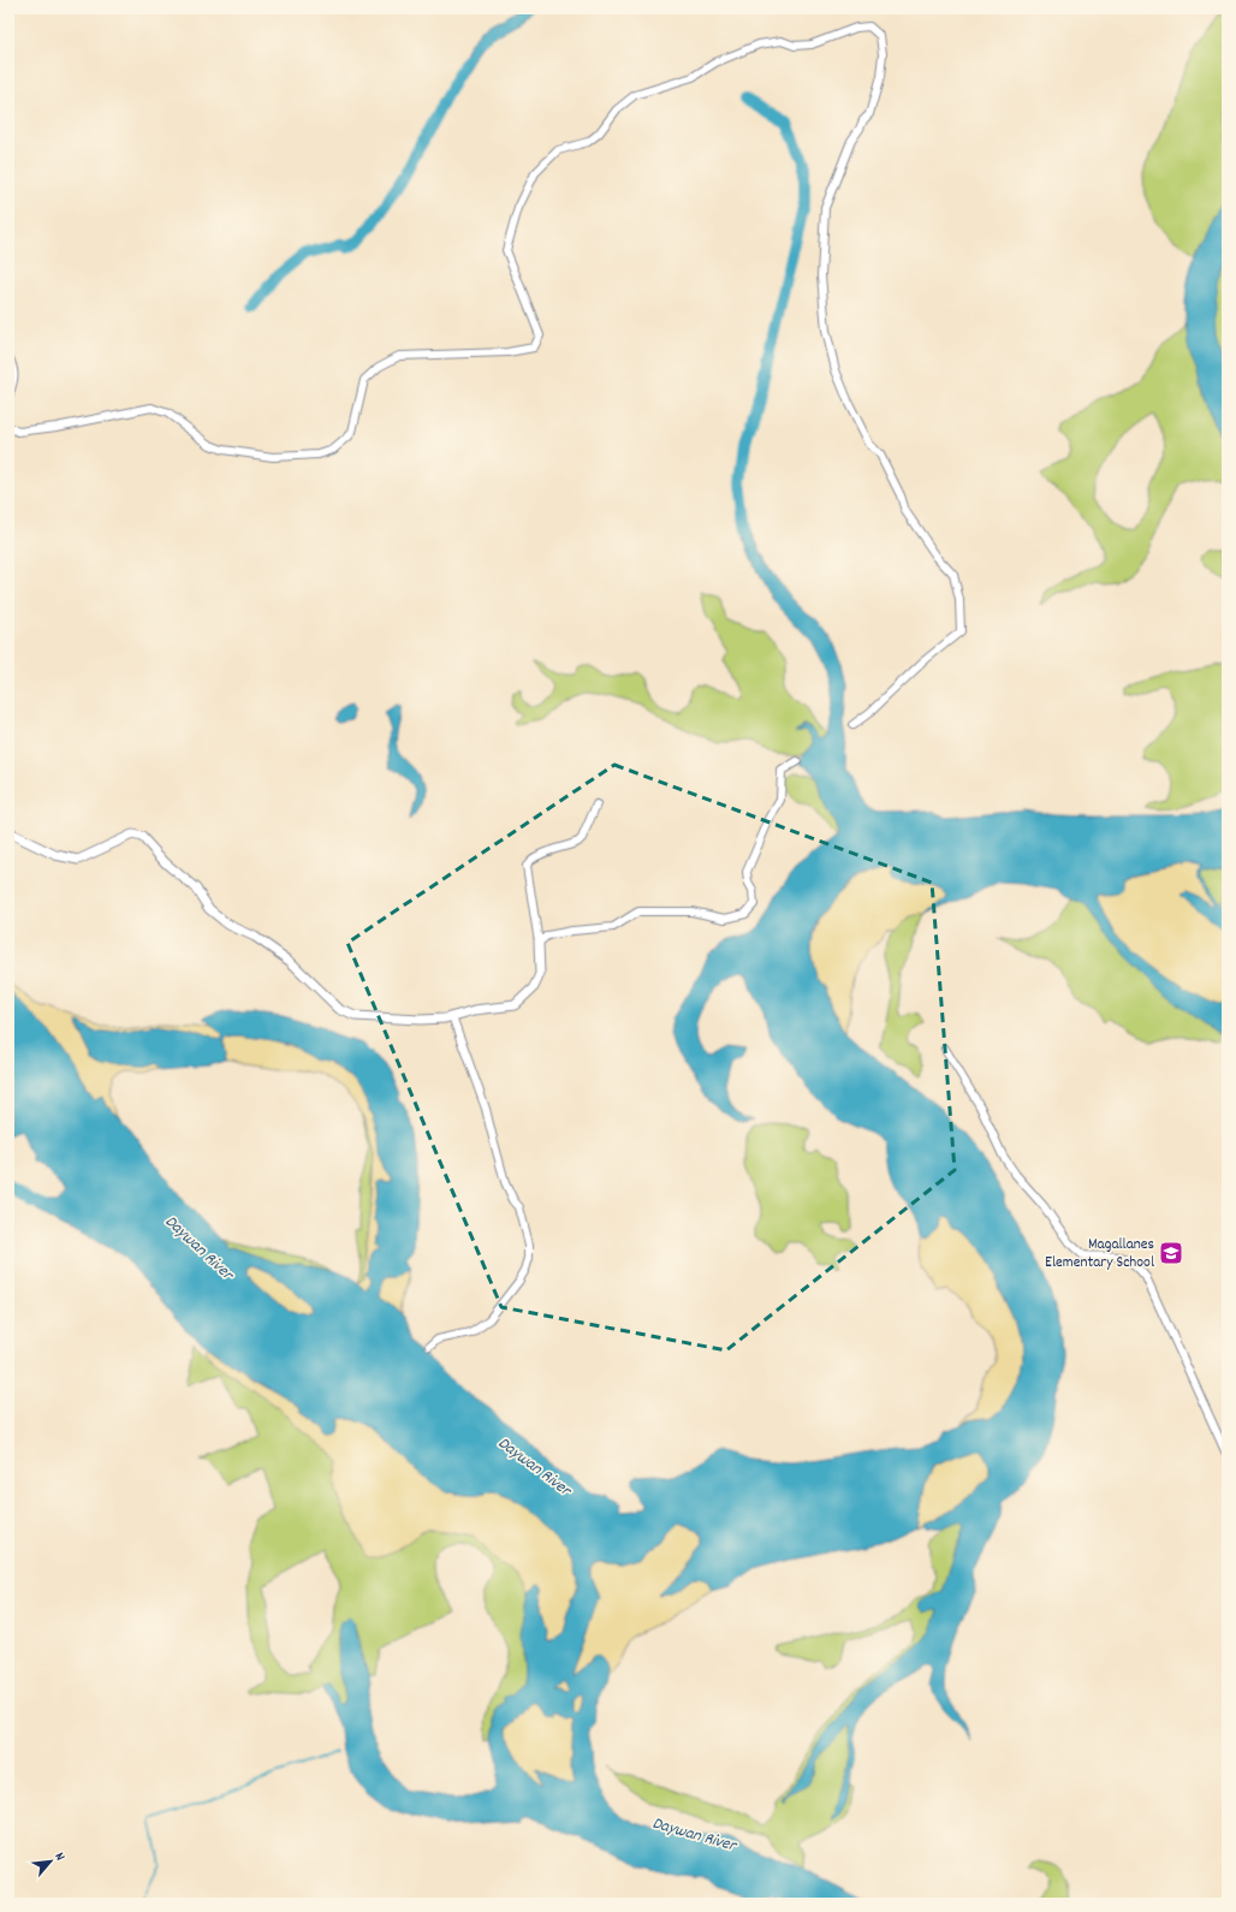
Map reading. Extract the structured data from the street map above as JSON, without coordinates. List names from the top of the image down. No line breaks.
{"water":["Daywan River"],"places":{"school or university":["Magallanes Elementary School"]},"north":"top right"}
